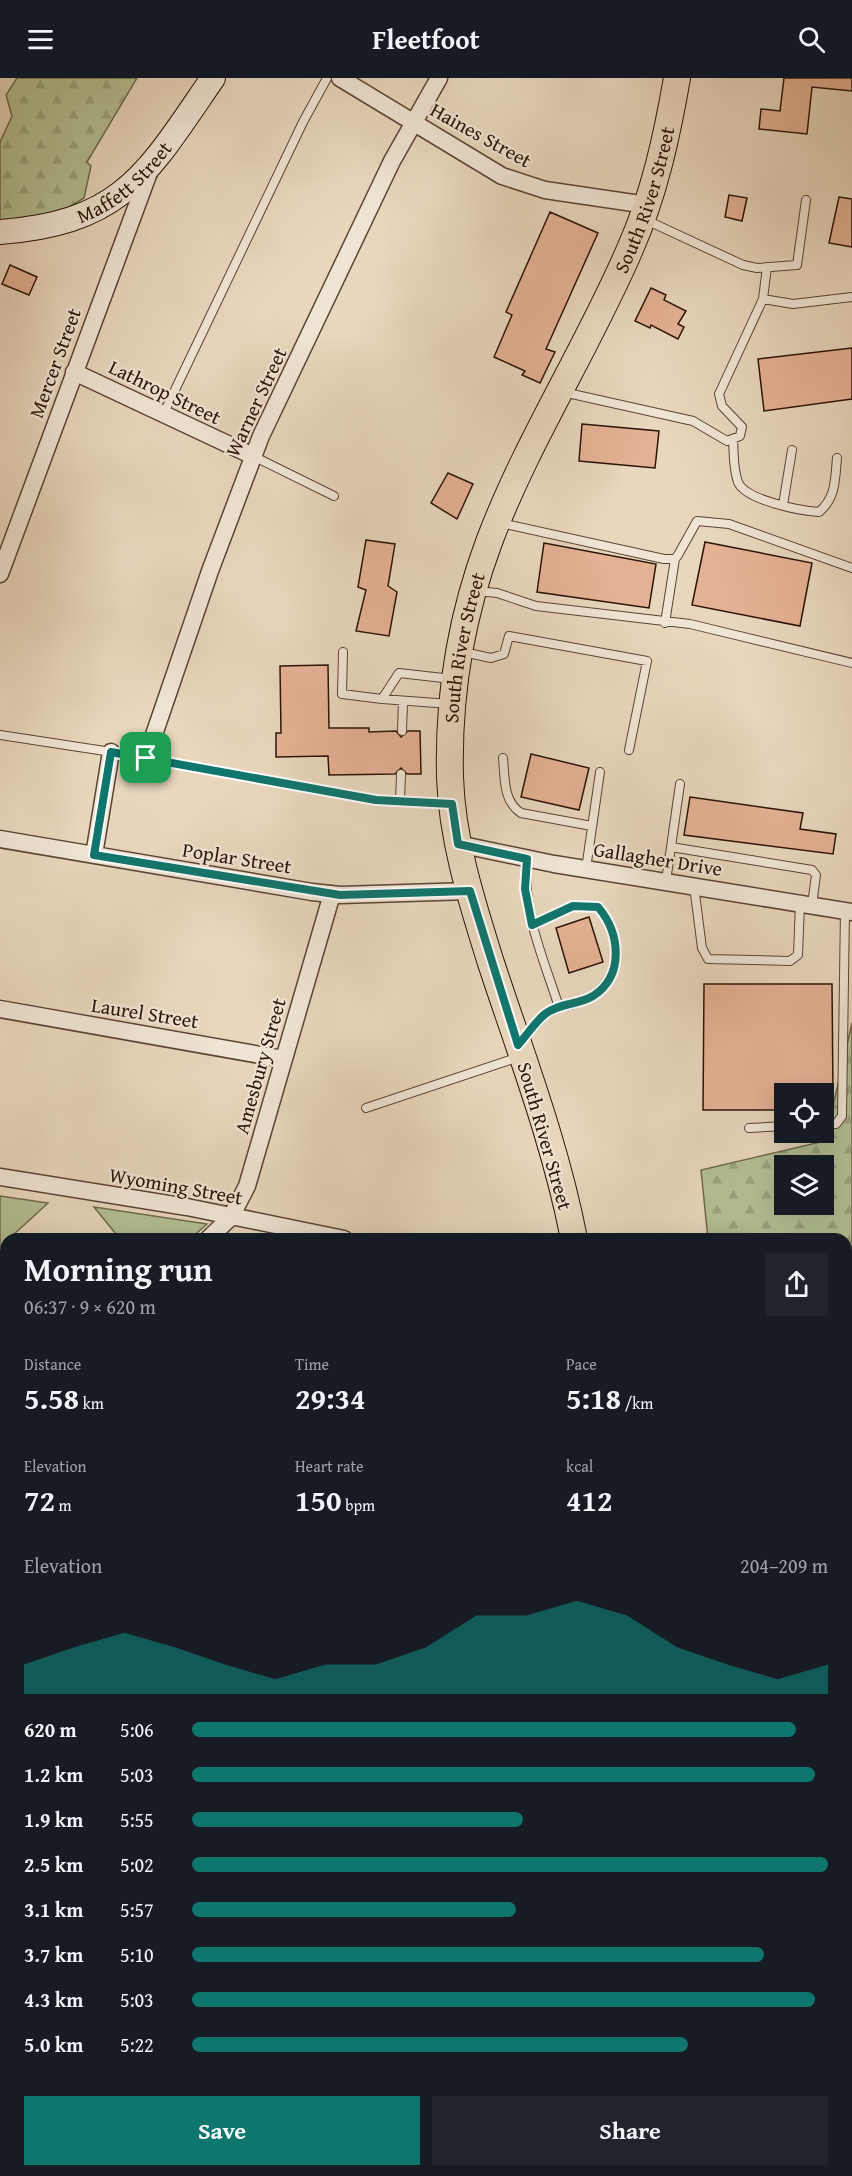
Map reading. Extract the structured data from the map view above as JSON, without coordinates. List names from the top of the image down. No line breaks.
{"streets":{"main road":["Maffett Street","South River Street"],"street":["Haines Street","Mercer Street","Lathrop Street","Warner Street","Poplar Street","Gallagher Drive","Laurel Street","Amesbury Street","Wyoming Street"]},"crossings":[["Haines Street","South River Street"],["Haines Street","Warner Street"],["Maffett Street","Mercer Street"],["South River Street","Poplar Street"],["South River Street","Gallagher Drive"],["Mercer Street","Lathrop Street"],["Lathrop Street","Warner Street"],["Poplar Street","Amesbury Street"],["Laurel Street","Amesbury Street"],["Amesbury Street","Wyoming Street"]],"page":{"header":"Fleetfoot","heading":["Morning run","06:37 · 9 × 620 m"],"stats":[["Distance","5.58 km"],["Time","29:34"],["Pace","5:18 /km"],["Elevation","72 m"],["Heart rate","150 bpm"],["kcal","412"]],"chart":["Elevation","204–209 m"],"list":[{"name":"620 m","note":"5:06"},{"name":"1.2 km","note":"5:03"},{"name":"1.9 km","note":"5:55"},{"name":"2.5 km","note":"5:02"},{"name":"3.1 km","note":"5:57"},{"name":"3.7 km","note":"5:10"},{"name":"4.3 km","note":"5:03"},{"name":"5.0 km","note":"5:22"}],"buttons":["Save","Share"]}}
